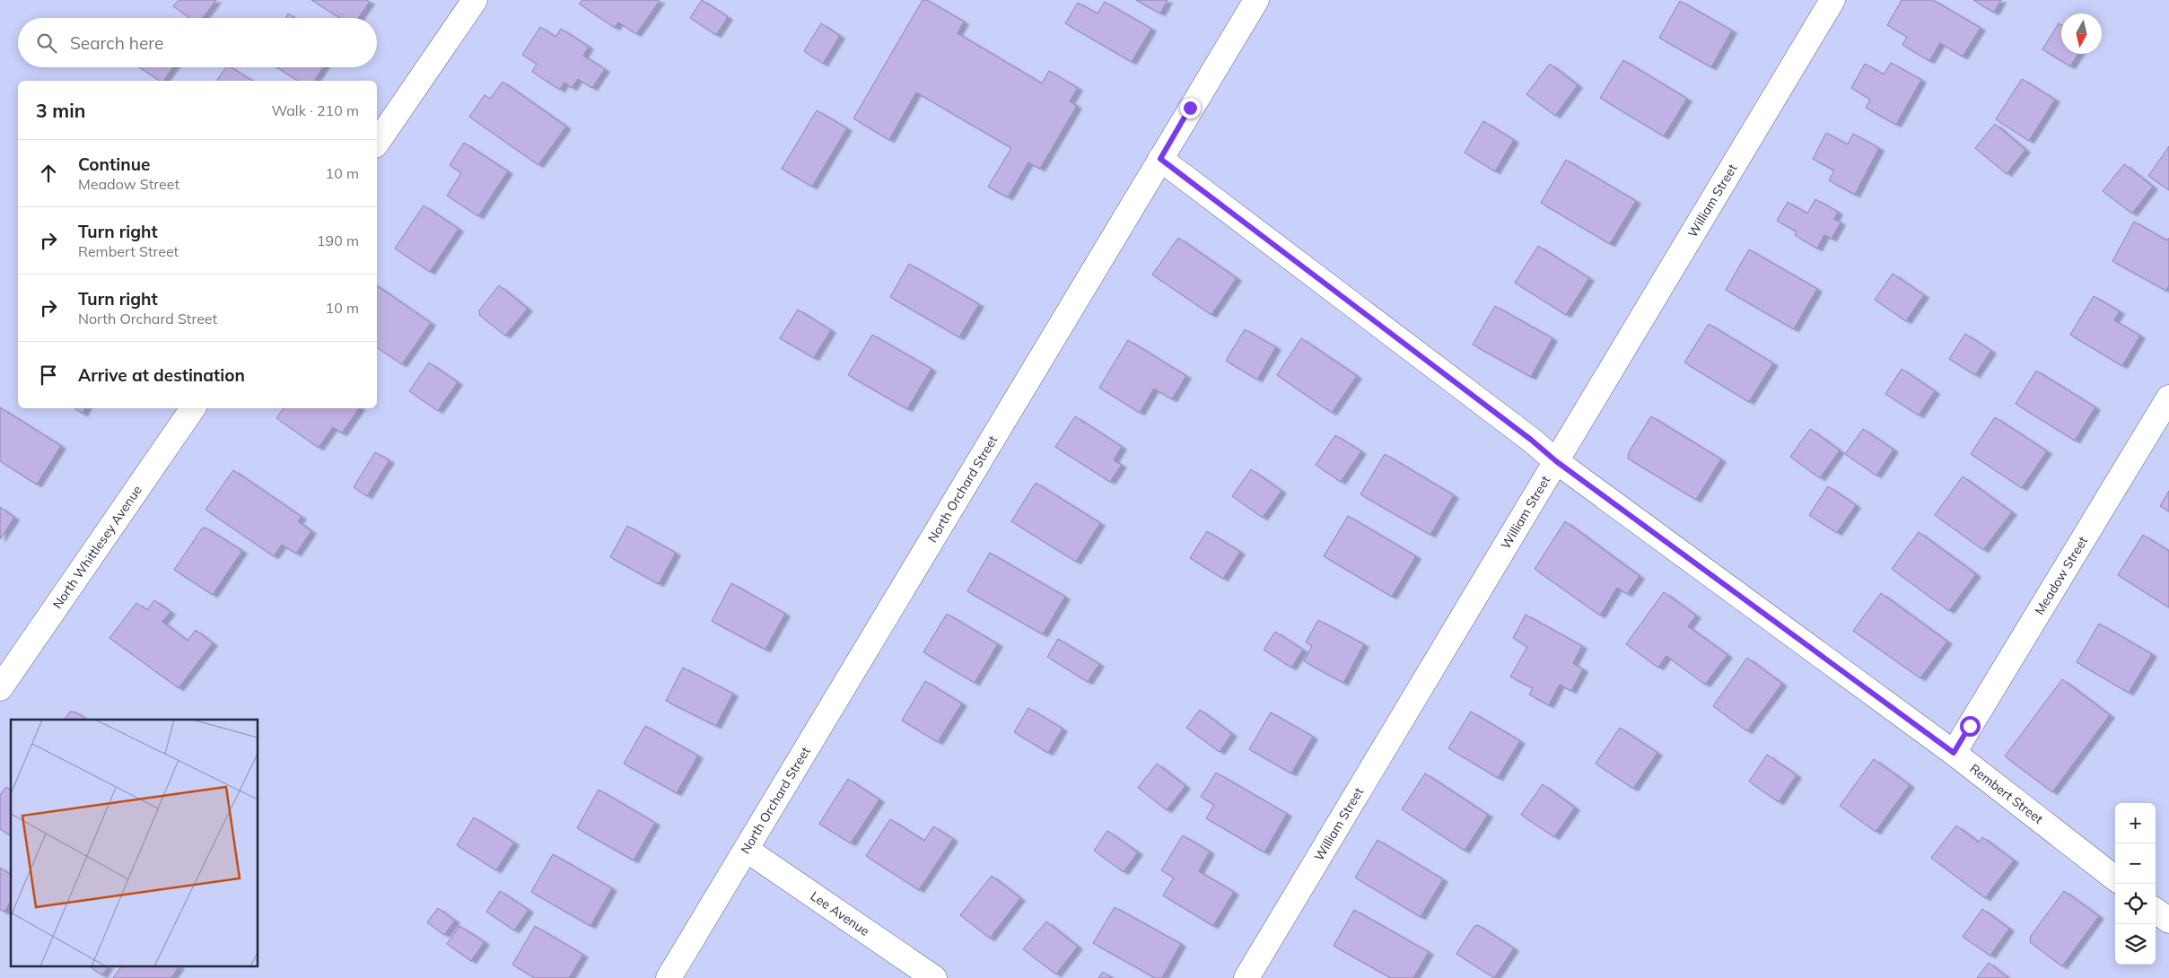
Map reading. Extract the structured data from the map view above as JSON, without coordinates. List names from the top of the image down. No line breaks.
{"streets":{"street":["William Street","North Orchard Street","North Whittlesey Avenue","Meadow Street","Rembert Street","Lee Avenue"]},"crossings":[["William Street","Rembert Street"],["North Orchard Street","Rembert Street"],["North Orchard Street","Lee Avenue"],["Meadow Street","Rembert Street"]],"north":"bottom","page":{"search":"Search here","heading":["3 min","Walk · 210 m"],"list":[["Continue","Meadow Street","10 m"],["Turn right","Rembert Street","190 m"],["Turn right","North Orchard Street","10 m"],"Arrive at destination"],"map_buttons":["+","−"]}}
